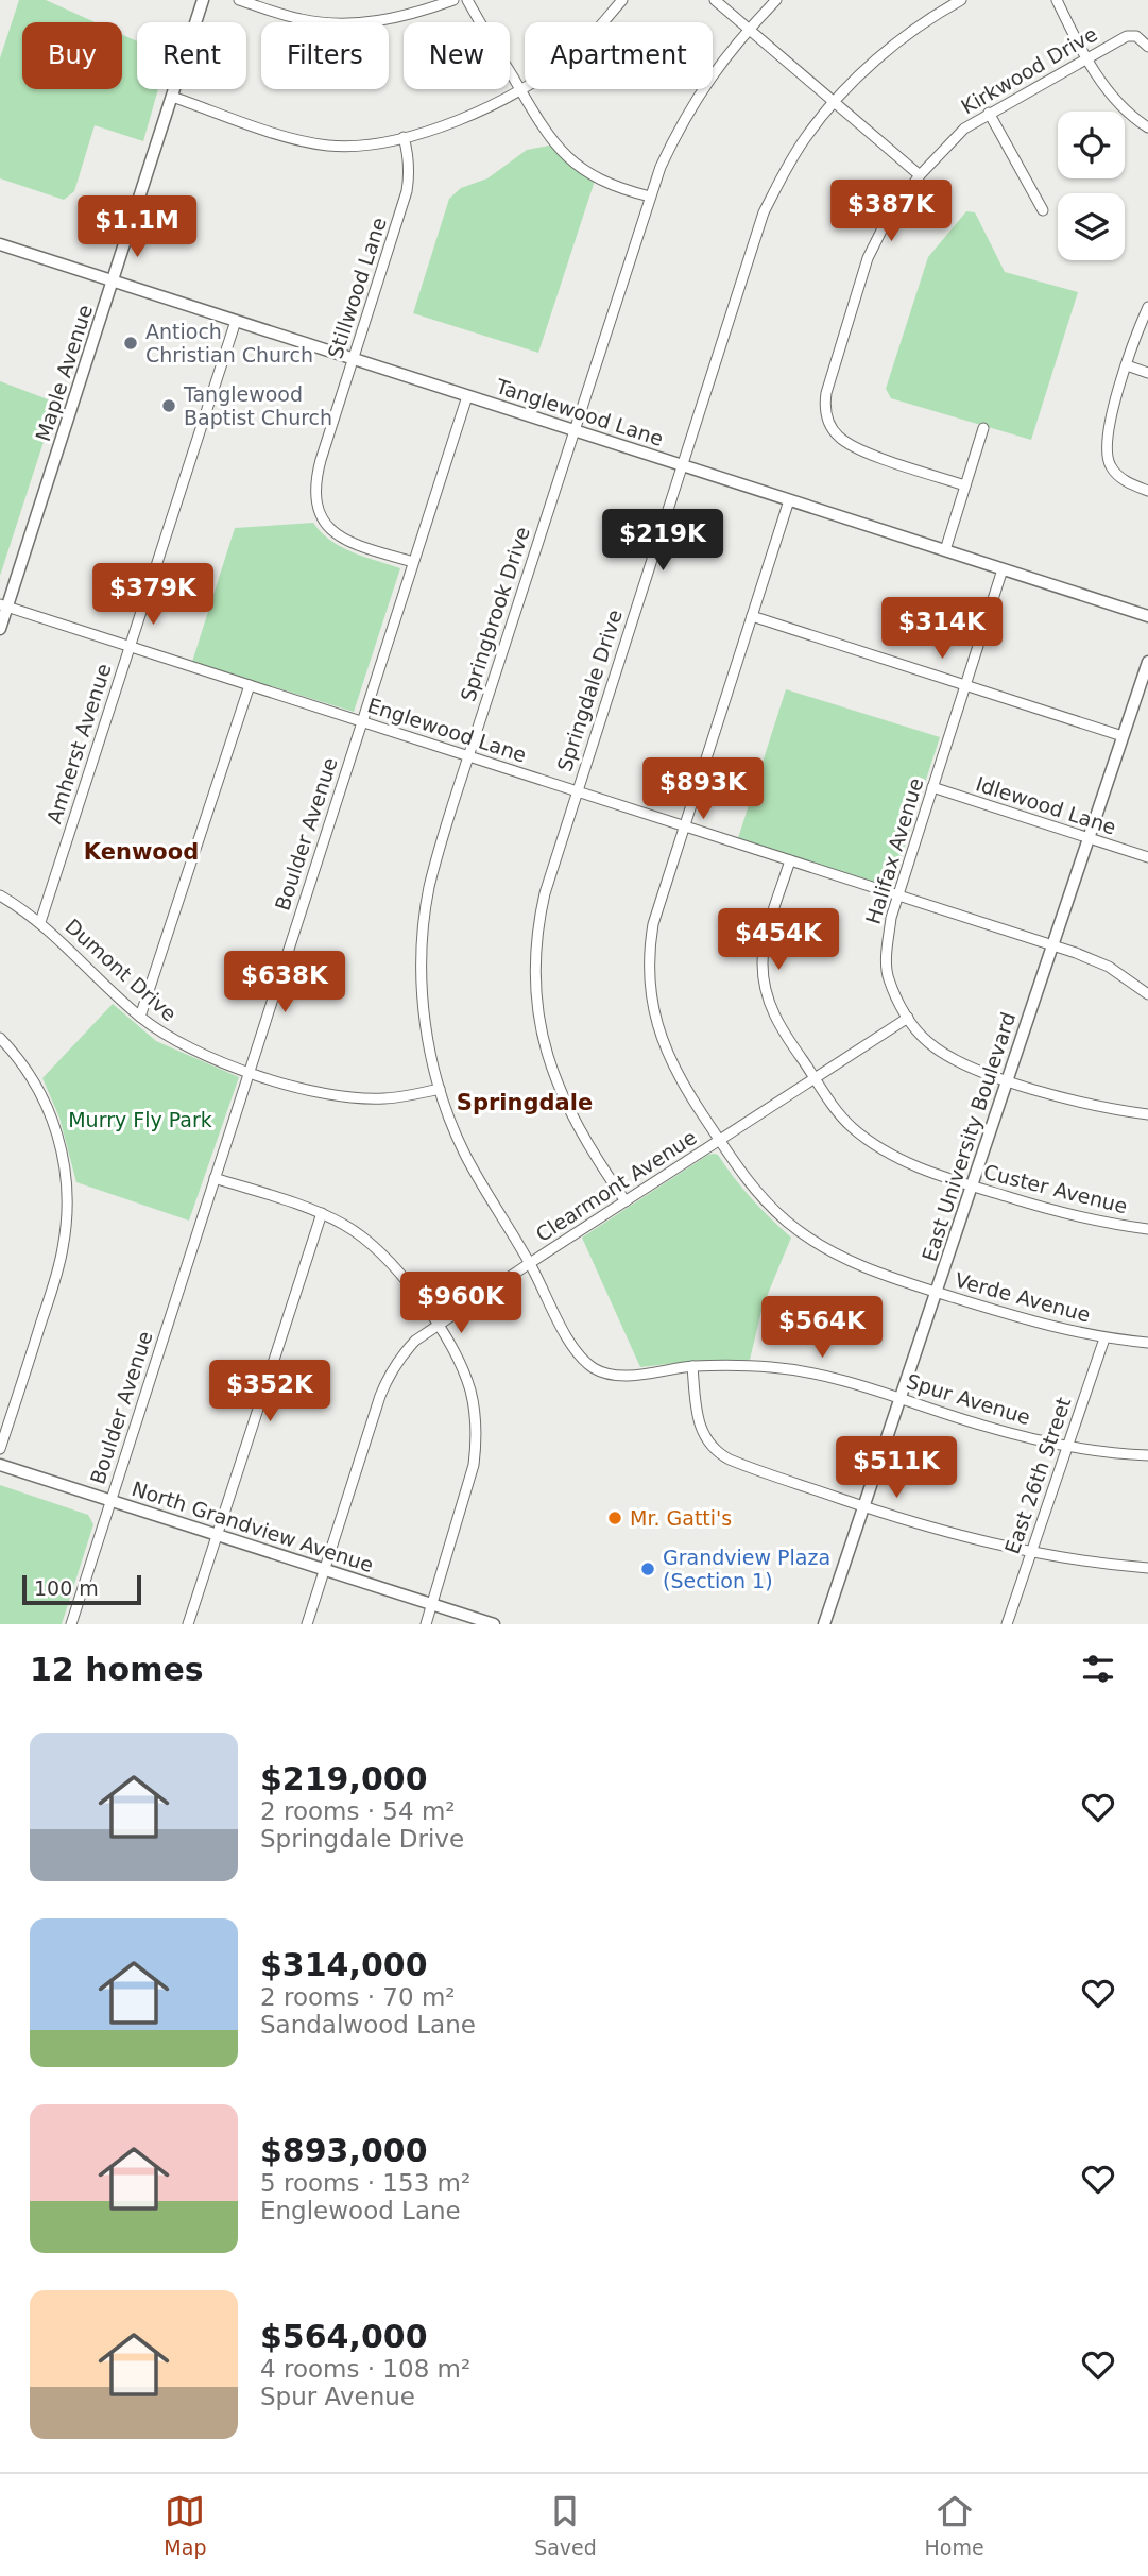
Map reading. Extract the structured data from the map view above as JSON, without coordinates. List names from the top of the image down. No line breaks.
{"streets":{"main road":["Maple Avenue","Tanglewood Lane","East University Boulevard","North Grandview Avenue"],"street":["Kirkwood Drive","Stillwood Lane","Springbrook Drive","Springdale Drive","Englewood Lane","Amherst Avenue","Idlewood Lane","Boulder Avenue","Halifax Avenue","Dumont Drive","Clearmont Avenue","Custer Avenue","Verde Avenue","Spur Avenue","East 26th Street"]},"crossings":[["Stillwood Lane","Tanglewood Lane"],["Stillwood Lane","Boulder Avenue"],["Maple Avenue","Tanglewood Lane"],["Maple Avenue","Englewood Lane"],["Tanglewood Lane","Springbrook Drive"],["Tanglewood Lane","Springdale Drive"],["Tanglewood Lane","Amherst Avenue"],["Tanglewood Lane","Boulder Avenue"],["Tanglewood Lane","Halifax Avenue"],["Tanglewood Lane","Verde Avenue"],["Springbrook Drive","Englewood Lane"],["Springbrook Drive","Dumont Drive"],["Springbrook Drive","Clearmont Avenue"],["Springbrook Drive","Spur Avenue"],["Springdale Drive","Englewood Lane"],["Springdale Drive","Clearmont Avenue"],["Englewood Lane","Amherst Avenue"],["Englewood Lane","Boulder Avenue"],["Englewood Lane","Halifax Avenue"],["Englewood Lane","East University Boulevard"],["Englewood Lane","Custer Avenue"],["Englewood Lane","Verde Avenue"],["Amherst Avenue","Dumont Drive"],["Idlewood Lane","Halifax Avenue"],["Idlewood Lane","East University Boulevard"],["Boulder Avenue","Dumont Drive"],["Boulder Avenue","North Grandview Avenue"],["Halifax Avenue","East University Boulevard"],["Halifax Avenue","Clearmont Avenue"],["East University Boulevard","Custer Avenue"],["East University Boulevard","Verde Avenue"],["East University Boulevard","Spur Avenue"],["Clearmont Avenue","Custer Avenue"],["Clearmont Avenue","Verde Avenue"],["Clearmont Avenue","Spur Avenue"],["Clearmont Avenue","North Grandview Avenue"],["Verde Avenue","East 26th Street"],["Spur Avenue","East 26th Street"]],"districts":["Kenwood","Springdale"],"parks":["Murry Fly Park"],"places":["Antioch Christian Church","Tanglewood Baptist Church","Mr. Gatti's","Grandview Plaza (Section 1)"],"scale_bar":"100 m","page":{"chip":["Buy","Rent","Filters","New","Apartment"],"price":["$387K","$1.1M","$219K","$379K","$314K","$893K","$454K","$638K","$960K","$564K","$352K","$511K"],"scale":"100 m","heading":"12 homes","list":[{"name":"$219,000","note":"2 rooms · 54 m² · Springdale Drive"},{"name":"$314,000","note":"2 rooms · 70 m² · Sandalwood Lane"},{"name":"$893,000","note":"5 rooms · 153 m² · Englewood Lane"},{"name":"$564,000","note":"4 rooms · 108 m² · Spur Avenue"}],"tabs":["Map","Saved","Home"]}}
